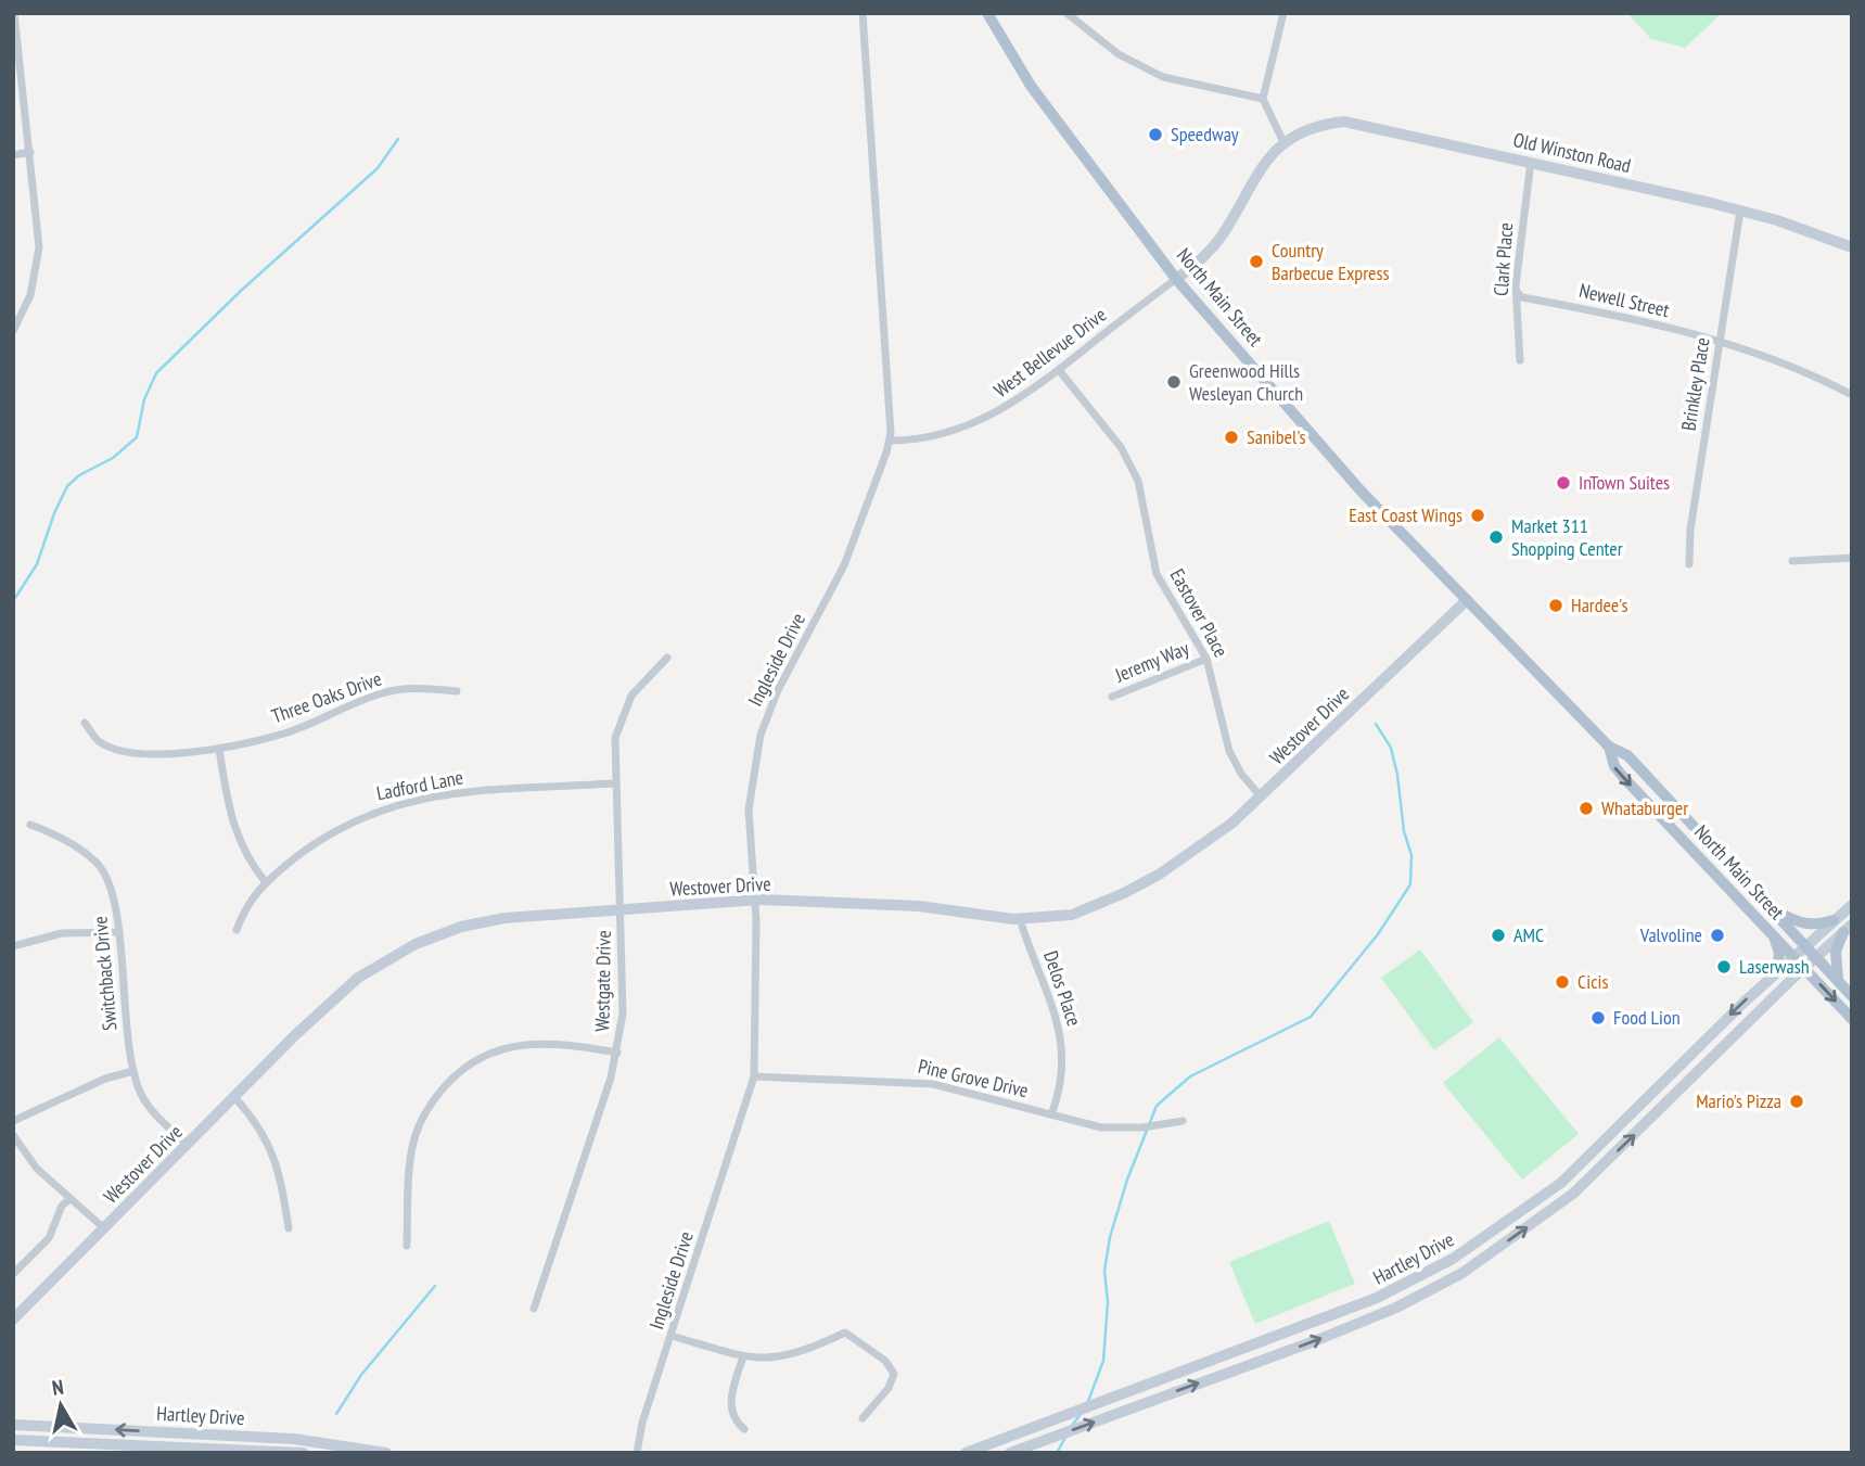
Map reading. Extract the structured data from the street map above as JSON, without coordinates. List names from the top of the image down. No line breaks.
{"streets":{"main road":["North Main Street"],"street":["Old Winston Road","Clark Place","Newell Street","West Bellevue Drive","Brinkley Place","Eastover Place","Ingleside Drive","Jeremy Way","Three Oaks Drive","Westover Drive","Ladford Lane","Switchback Drive","Westgate Drive","Delos Place","Pine Grove Drive","Hartley Drive"]},"crossings":[["Old Winston Road","Clark Place"],["Old Winston Road","North Main Street"],["Old Winston Road","West Bellevue Drive"],["Old Winston Road","Brinkley Place"],["Clark Place","Newell Street"],["North Main Street","West Bellevue Drive"],["North Main Street","Westover Drive"],["North Main Street","Hartley Drive"],["Newell Street","Brinkley Place"],["West Bellevue Drive","Eastover Place"],["West Bellevue Drive","Ingleside Drive"],["Eastover Place","Jeremy Way"],["Eastover Place","Westover Drive"],["Ingleside Drive","Westover Drive"],["Ingleside Drive","Pine Grove Drive"],["Westover Drive","Switchback Drive"],["Westover Drive","Westgate Drive"],["Westover Drive","Delos Place"],["Ladford Lane","Westgate Drive"],["Delos Place","Pine Grove Drive"]],"places":["Speedway","Country Barbecue Express","Greenwood Hills Wesleyan Church","Sanibel's","InTown Suites","East Coast Wings","Market 311 Shopping Center","Hardee's","Whataburger","AMC","Valvoline","Laserwash","Cicis","Food Lion","Mario's Pizza"],"north":"top"}
